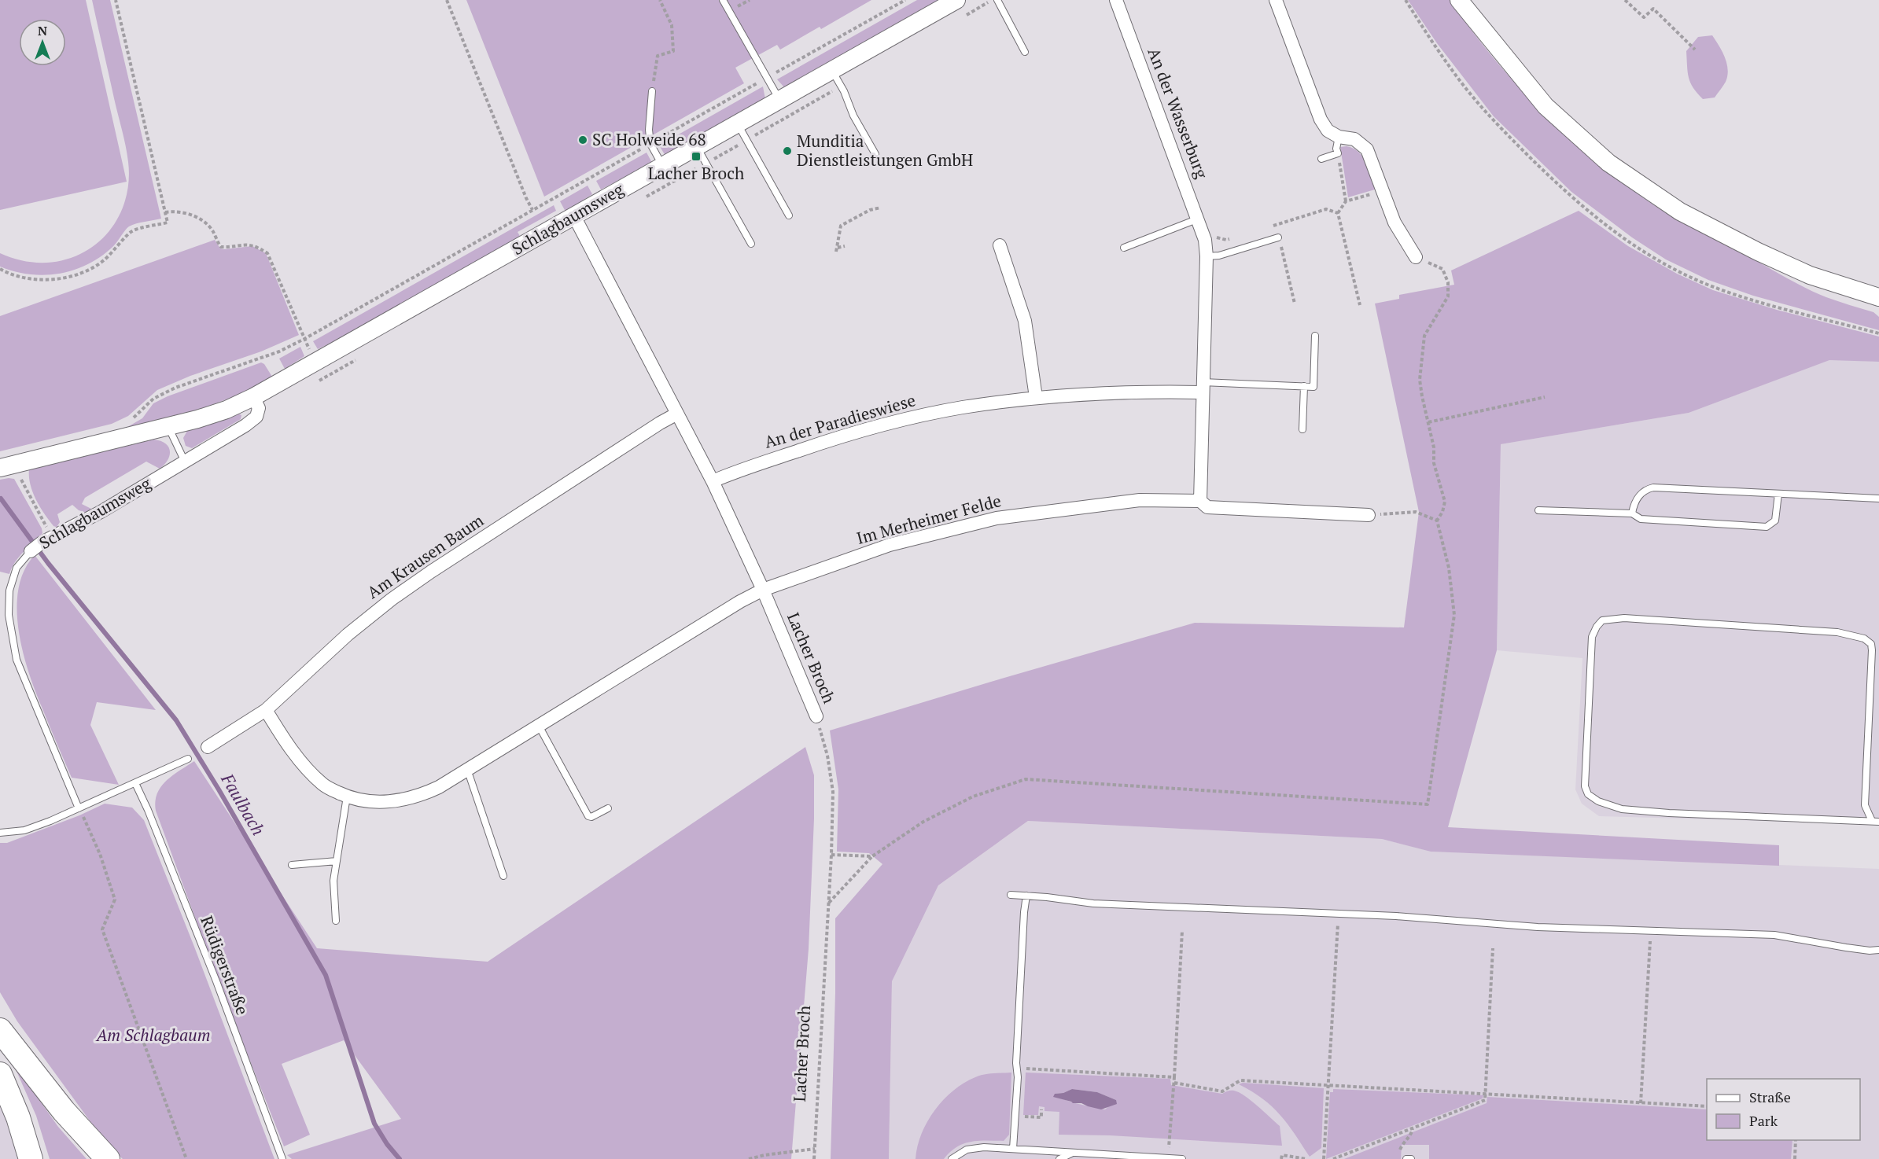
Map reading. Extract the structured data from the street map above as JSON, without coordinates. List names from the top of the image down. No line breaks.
{"streets":{"main road":["Schlagbaumsweg"],"street":["An der Wasserburg","An der Paradieswiese","Im Merheimer Felde","Am Krausen Baum","Lacher Broch"],"lane":["Rüdigerstraße"]},"crossings":[["An der Wasserburg","An der Paradieswiese"],["An der Wasserburg","Im Merheimer Felde"],["Schlagbaumsweg","Lacher Broch"],["An der Paradieswiese","Lacher Broch"],["Im Merheimer Felde","Am Krausen Baum"],["Im Merheimer Felde","Lacher Broch"],["Am Krausen Baum","Lacher Broch"]],"water":["Faulbach"],"parks":["Am Schlagbaum"],"places":{"other":["SC Holweide 68","Munditia Dienstleistungen GmbH"],"transit":["Lacher Broch"]},"legend":["Straße","Park"],"north":"top"}
